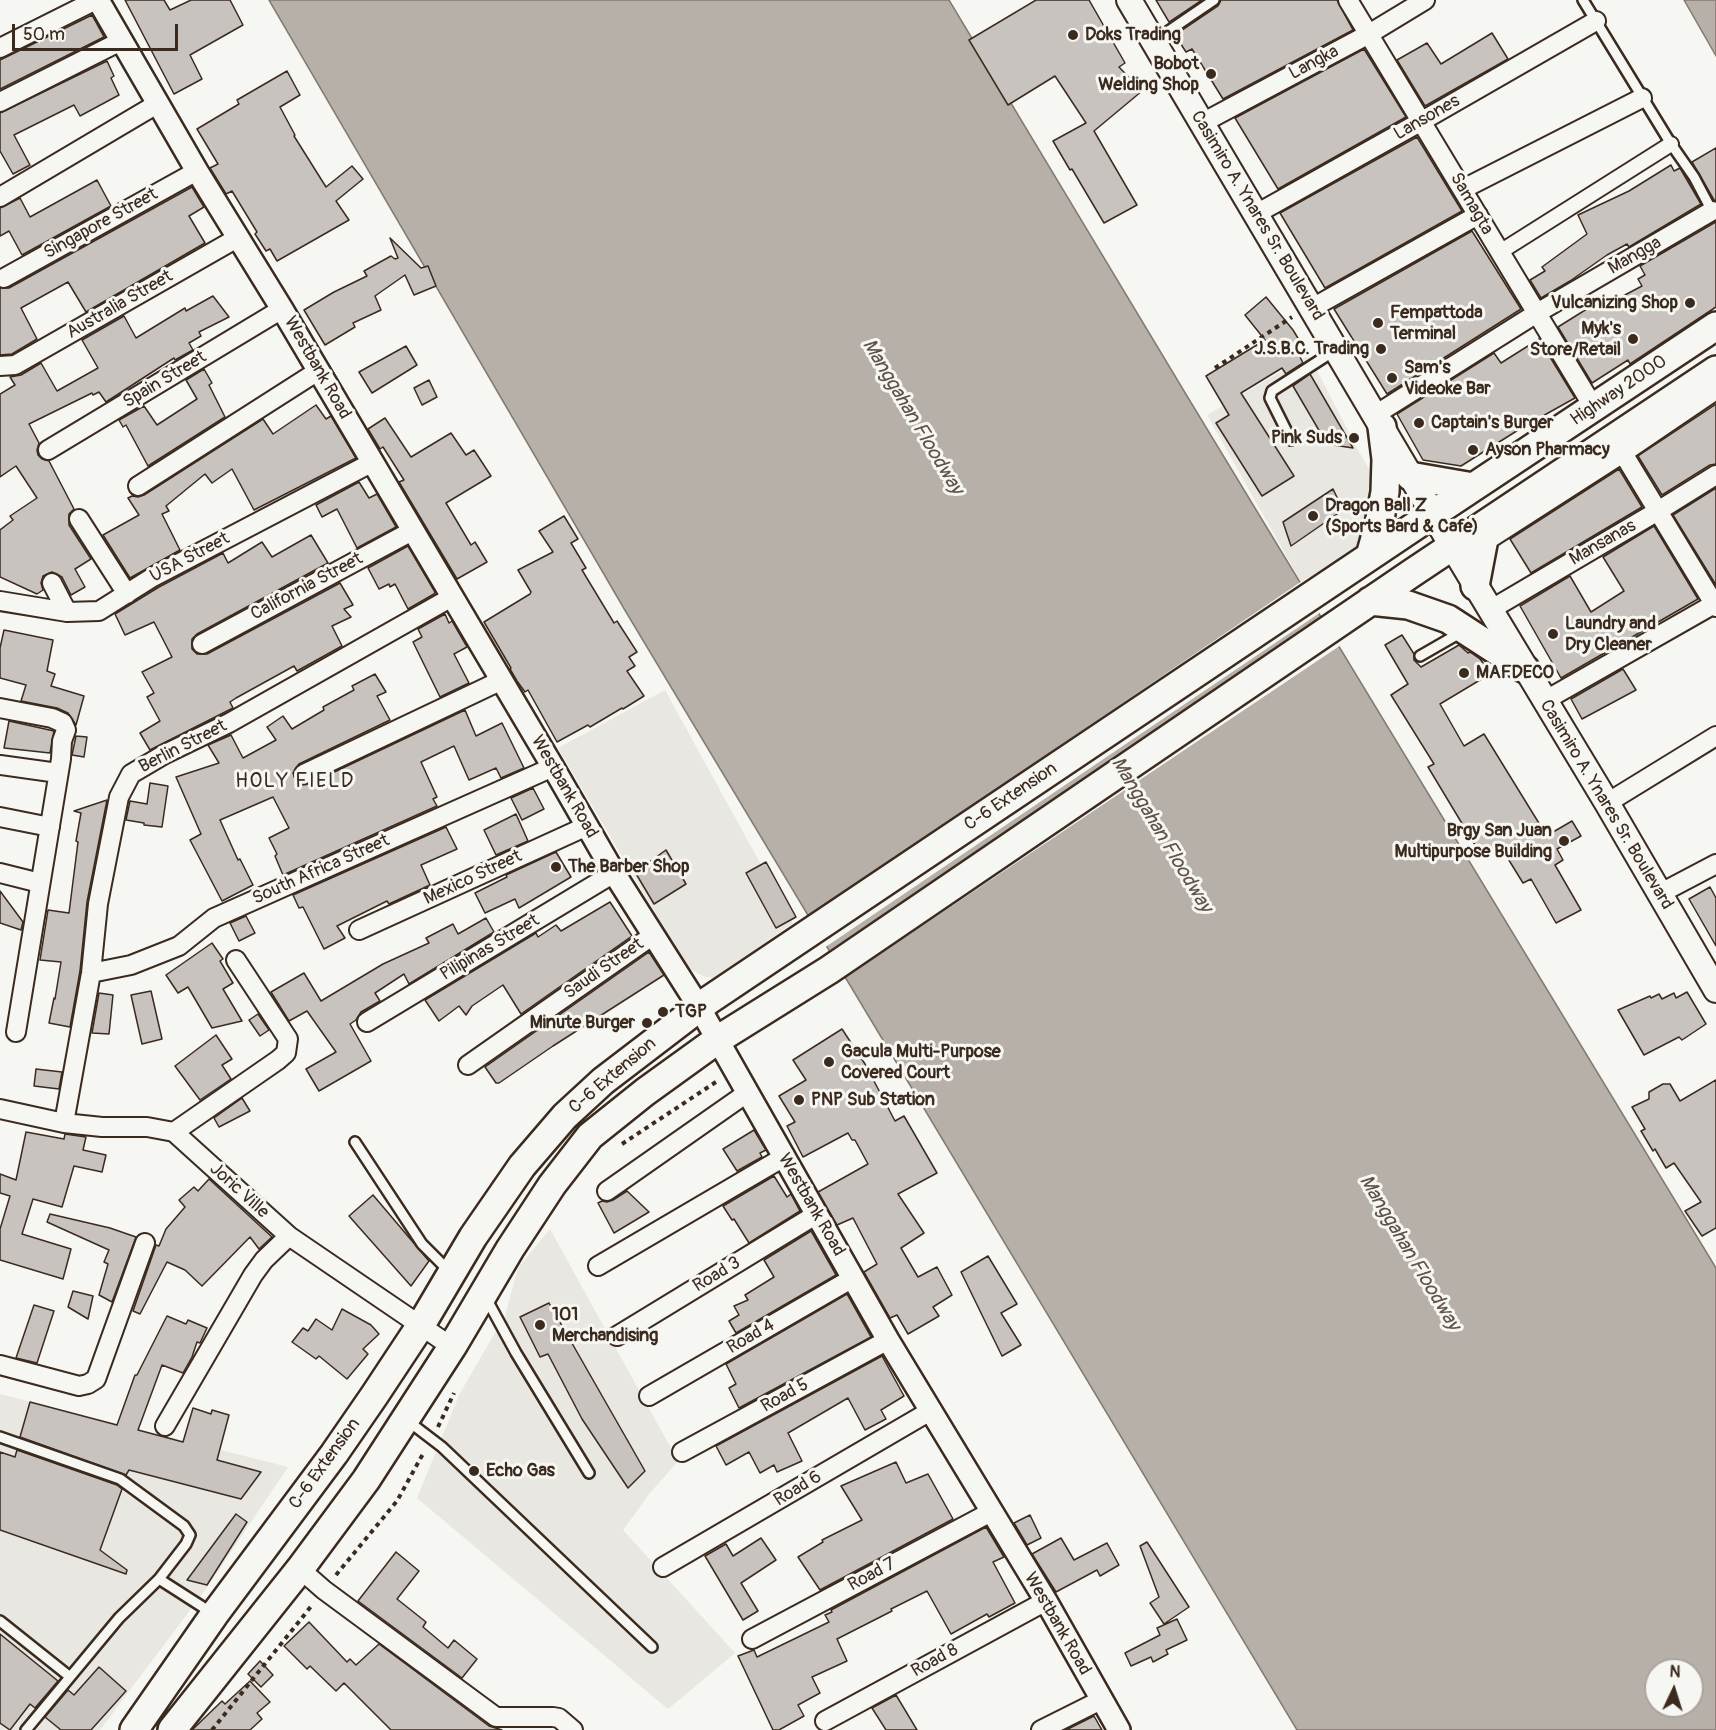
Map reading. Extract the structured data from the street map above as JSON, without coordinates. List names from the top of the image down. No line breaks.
{"streets":{"main road":["Casimiro A. Ynares Sr. Boulevard","Highway 2000","C-6 Extension"],"street":["Langka","Lansones","Samagta","Singapore Street","Mangga","Australia Street","Westbank Road","Spain Street","Mansanas","USA Street","California Street","Berlin Street","South Africa Street","Mexico Street","Pilipinas Street","Saudi Street","Joric Ville","Road 3","Road 4","Road 5","Road 6","Road 7","Road 8"]},"crossings":[["Langka","Samagta"],["Langka","Casimiro A. Ynares Sr. Boulevard"],["Lansones","Samagta"],["Lansones","Casimiro A. Ynares Sr. Boulevard"],["Samagta","Mangga"],["Samagta","Highway 2000"],["Casimiro A. Ynares Sr. Boulevard","Mangga"],["Casimiro A. Ynares Sr. Boulevard","Highway 2000"],["Casimiro A. Ynares Sr. Boulevard","Mansanas"],["Casimiro A. Ynares Sr. Boulevard","C-6 Extension"],["Singapore Street","Westbank Road"],["Australia Street","Westbank Road"],["Westbank Road","Spain Street"],["Westbank Road","USA Street"],["Westbank Road","California Street"],["Westbank Road","Berlin Street"],["Westbank Road","C-6 Extension"],["Westbank Road","South Africa Street"],["Westbank Road","Mexico Street"],["Westbank Road","Pilipinas Street"],["Westbank Road","Saudi Street"],["Westbank Road","Road 3"],["Westbank Road","Road 4"],["Westbank Road","Road 5"],["Westbank Road","Road 6"],["Westbank Road","Road 7"],["Westbank Road","Road 8"],["Highway 2000","C-6 Extension"],["Berlin Street","South Africa Street"],["C-6 Extension","Joric Ville"]],"districts":["HOLY FIELD"],"water":["Manggahan Floodway"],"places":["Doks Trading","Bobot Welding Shop","Vulcanizing Shop","Fempattoda Terminal","Myk's Store/Retail","J.S.B.C. Trading","Sam's Videoke Bar","Captain's Burger","Pink Suds","Ayson Pharmacy","Dragon Ball Z (Sports Bard & Cafe)","Laundry and Dry Cleaner","MAFDECO","Brgy San Juan Multipurpose Building","The Barber Shop","TGP","Minute Burger","Gacula Multi-Purpose Covered Court","PNP Sub Station","101 Merchandising","Echo Gas"],"scale_bar":"50 m","north":"top"}
